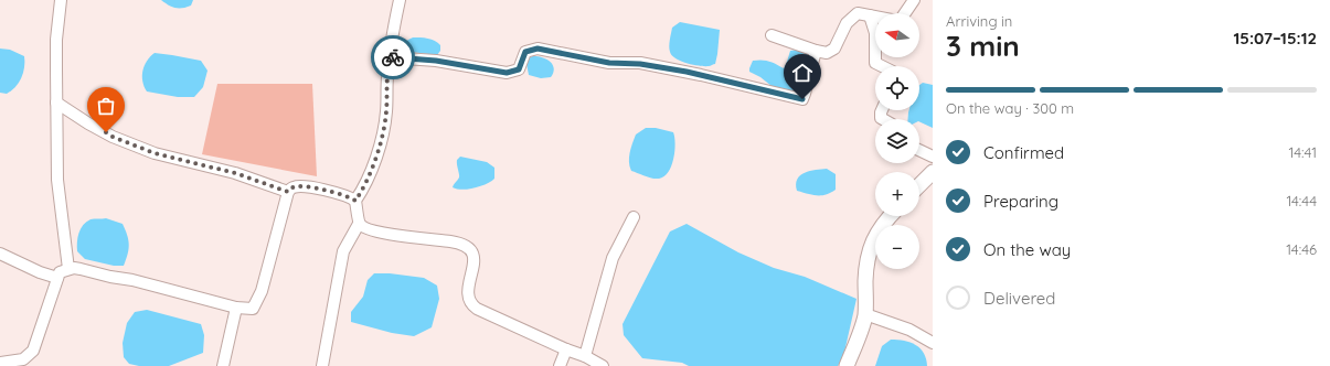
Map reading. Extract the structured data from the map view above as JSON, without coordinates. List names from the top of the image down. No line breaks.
{"north":"left","page":{"heading":["3 min","Arriving in","15:07–15:12"],"map_buttons":["+","−"],"bar":"On the way · 300 m","list":[["Confirmed","14:41"],["Preparing","14:44"],["On the way","14:46"],"Delivered"]}}
